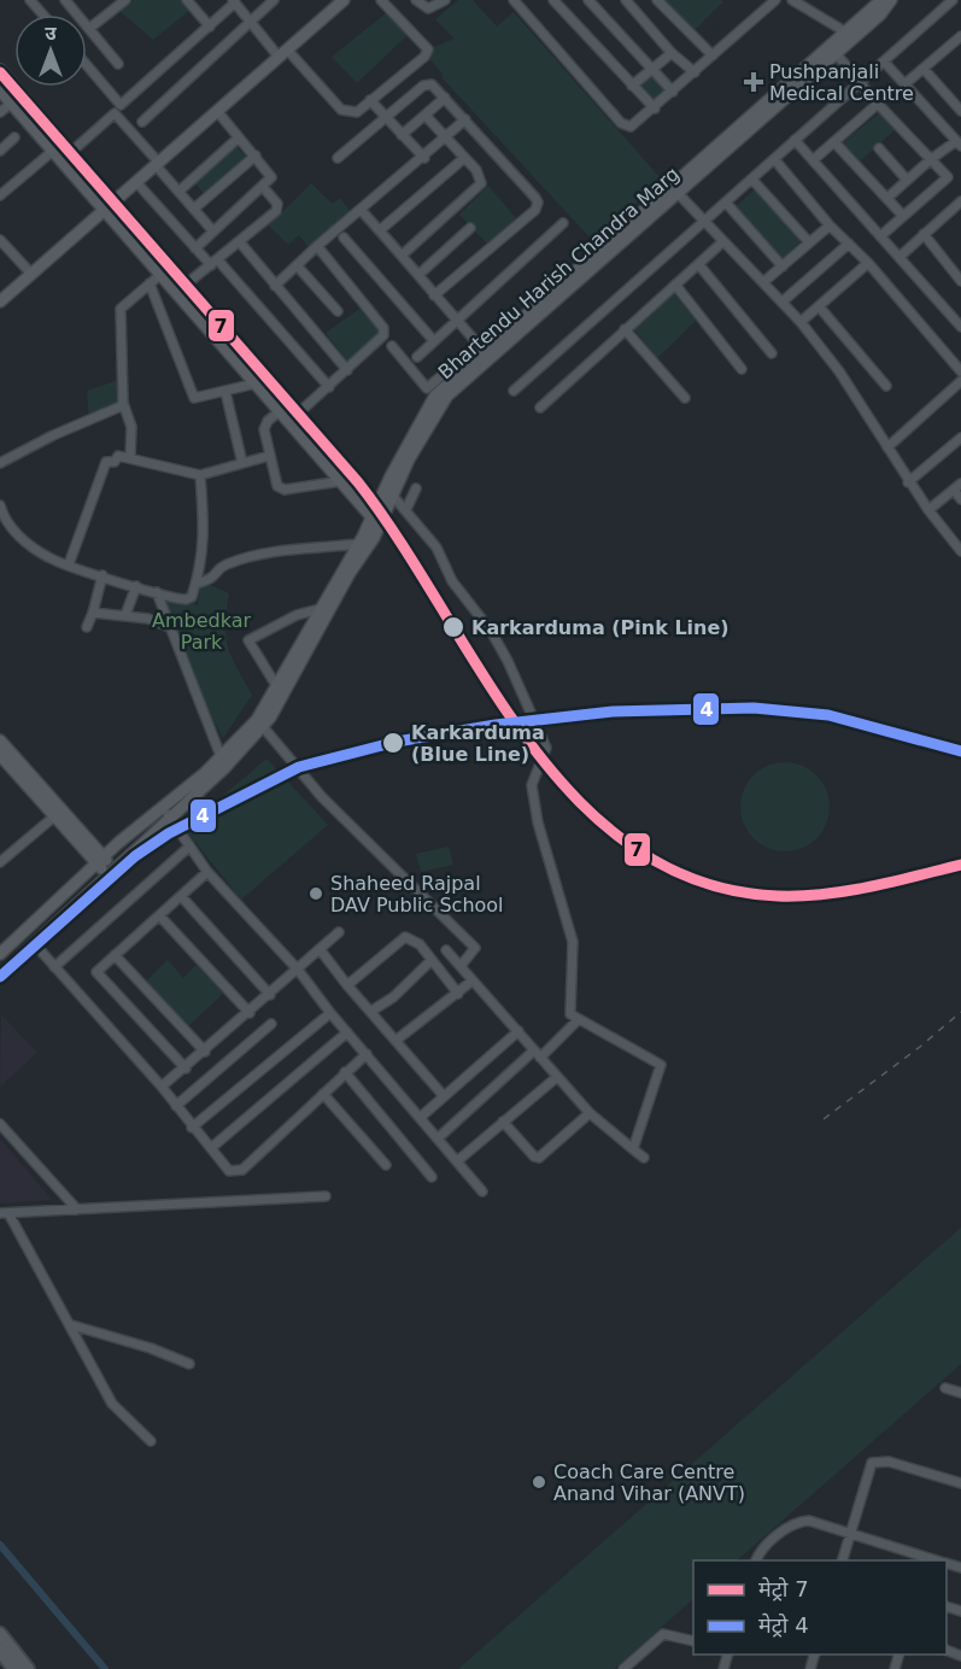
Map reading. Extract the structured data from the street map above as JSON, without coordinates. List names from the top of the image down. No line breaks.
{"streets":{"main road":["Bhartendu Harish Chandra Marg"]},"parks":["Ambedkar Park"],"places":{"health":["Pushpanjali Medical Centre"],"other":["Karkarduma (Pink Line)","Karkarduma (Blue Line)","Shaheed Rajpal DAV Public School","Coach Care Centre Anand Vihar (ANVT)"]},"lines":["metro line 7","metro line 4"],"legend":["मेट्रो 7","मेट्रो 4"],"north":"top"}
